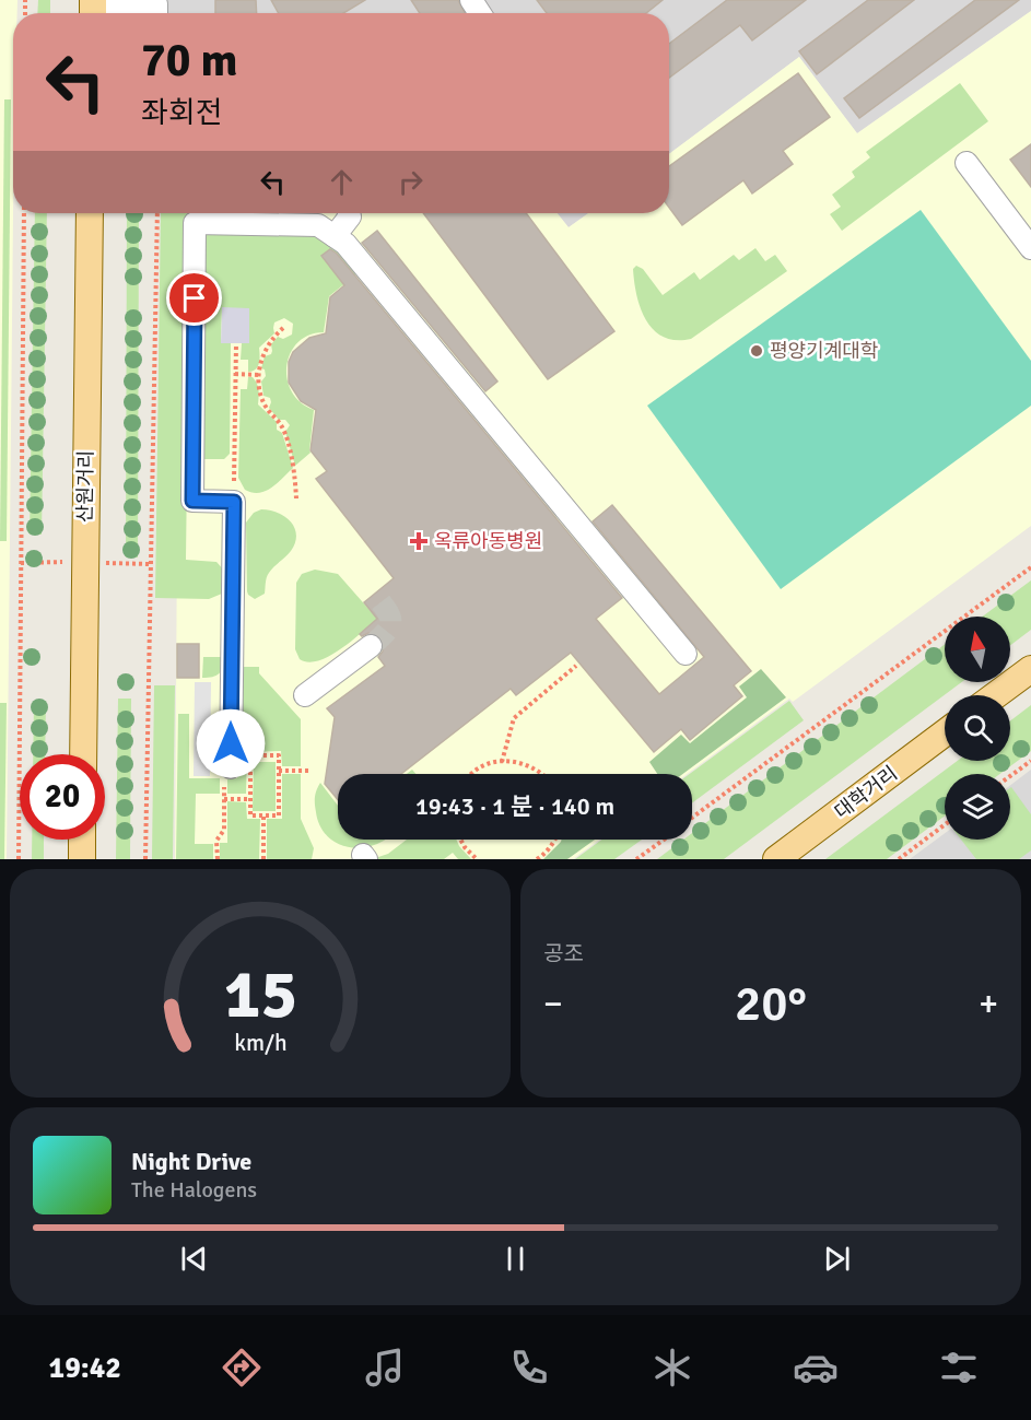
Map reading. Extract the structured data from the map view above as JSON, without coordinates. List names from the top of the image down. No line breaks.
{"streets":{"main road":["산원거리","대학거리"]},"places":{"other":["평양기계대학"],"health":["옥류아동병원"]},"north":"top","page":{"turn":["70 m","좌회전"],"limit":"20","trip":"19:43 · 1 분 · 140 m","tile":"공조","heat":["−","20°","+"],"song":["Night Drive","The Halogens"],"tabs":"19:42","gauge":["15","km/h"]}}
